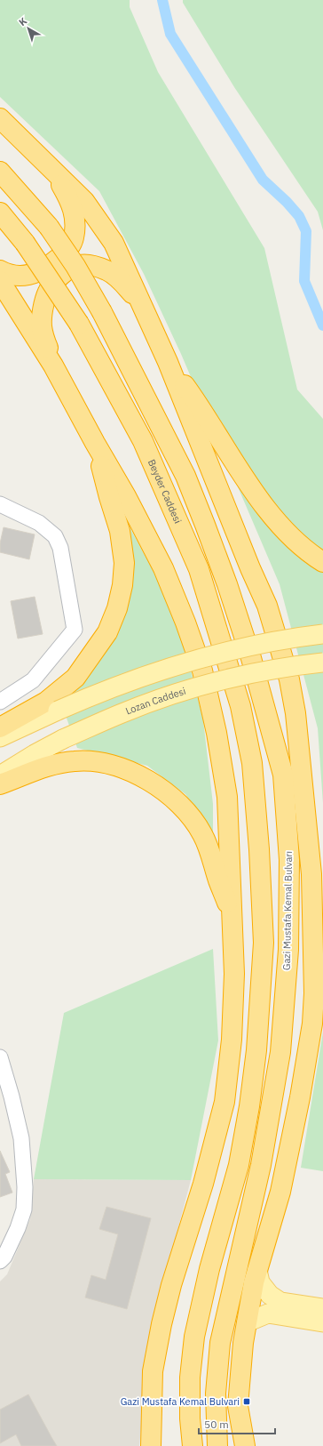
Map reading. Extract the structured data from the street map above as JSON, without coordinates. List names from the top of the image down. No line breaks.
{"streets":{"highway":["Beyder Caddesi","Gazi Mustafa Kemal Bulvarı"],"main road":["Lozan Caddesi"]},"places":{"transit":["Gazi Mustafa Kemal Bulvari"]},"scale_bar":"50 m","north":"top left"}
